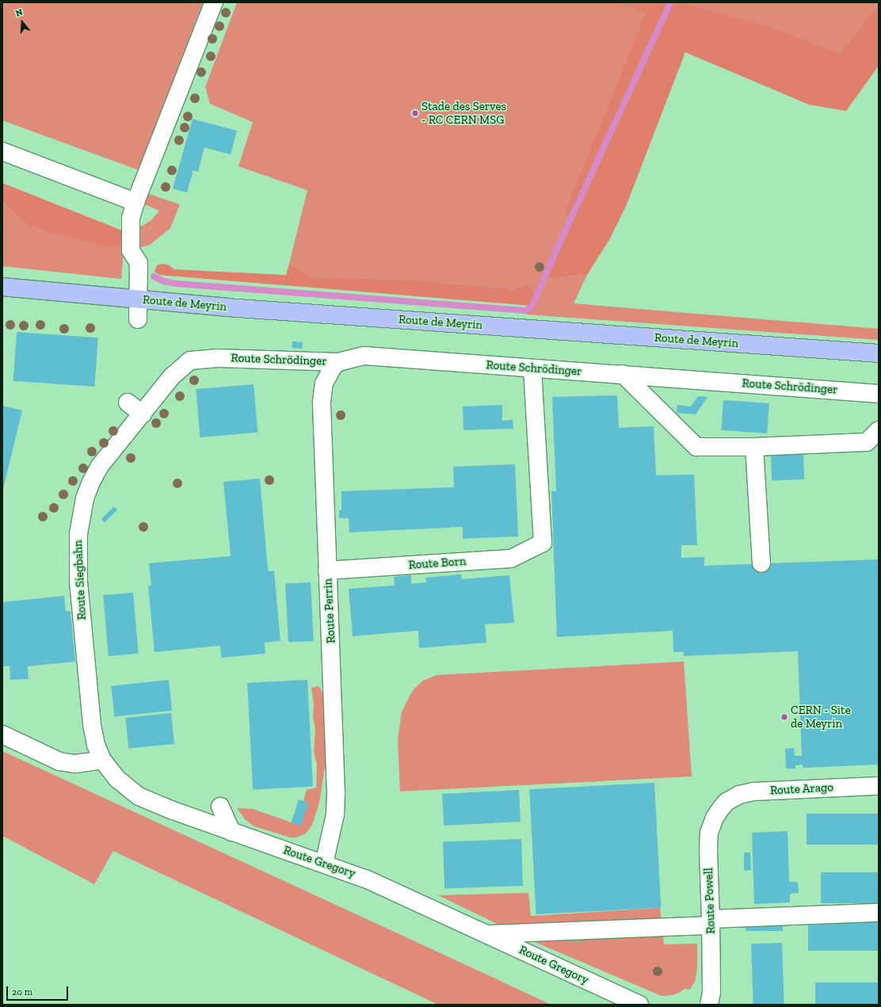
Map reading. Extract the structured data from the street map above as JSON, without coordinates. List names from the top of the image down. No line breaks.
{"streets":{"main road":["Route de Meyrin"],"street":["Route Schrödinger","Route Born","Route Siegbahn","Route Perrin","Route Arago","Route Gregory","Route Powell"]},"crossings":[["Route Schrödinger","Route Born"],["Route Schrödinger","Route Siegbahn"],["Route Schrödinger","Route Perrin"],["Route Born","Route Perrin"],["Route Siegbahn","Route Gregory"],["Route Perrin","Route Gregory"],["Route Arago","Route Powell"]],"places":["Stade des Serves - RC CERN MSG","CERN - Site de Meyrin"],"scale_bar":"20 m","north":"top"}
